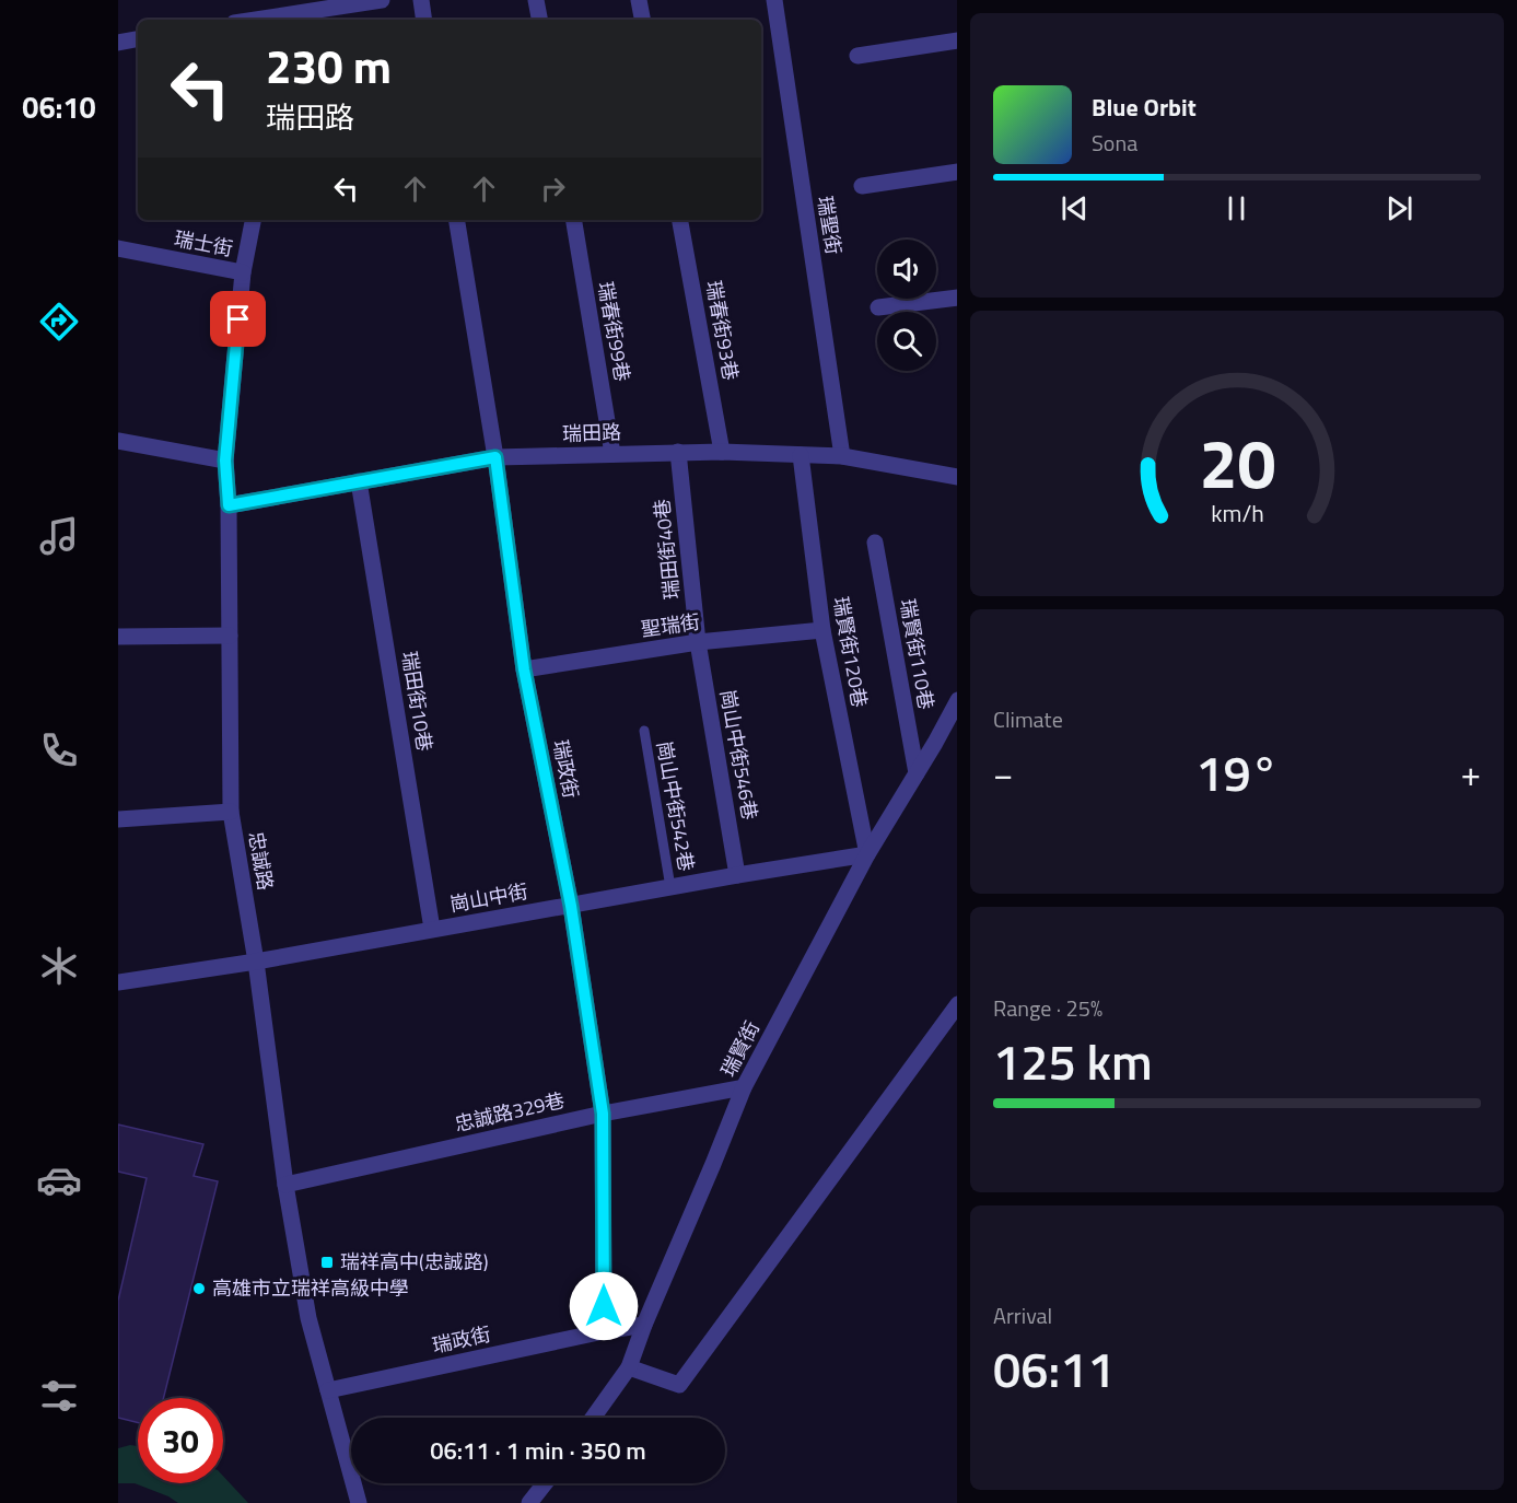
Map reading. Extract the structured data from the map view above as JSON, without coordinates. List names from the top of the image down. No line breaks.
{"streets":{"street":["瑞聖街","瑞士街","瑞春街93巷","瑞春街99巷","瑞田路","瑞田街40巷","聖瑞街","瑞賢街120巷","瑞賢街110巷","瑞田街10巷","崗山中街546巷","瑞政街","忠誠路","崗山中街","瑞賢街","忠誠路329巷"],"lane":["崗山中街542巷"]},"crossings":[["瑞聖街","瑞田路"],["瑞士街","忠誠路"],["瑞春街93巷","瑞田路"],["瑞春街99巷","瑞田路"],["瑞田路","瑞田街40巷"],["瑞田路","瑞賢街120巷"],["瑞田路","瑞田街10巷"],["瑞田路","瑞政街"],["瑞田路","忠誠路"],["瑞田街40巷","聖瑞街"],["瑞田街40巷","崗山中街546巷"],["聖瑞街","瑞賢街120巷"],["聖瑞街","崗山中街546巷"],["聖瑞街","瑞政街"],["瑞賢街120巷","崗山中街"],["瑞賢街120巷","瑞賢街"],["瑞賢街110巷","瑞賢街"],["瑞田街10巷","崗山中街"],["崗山中街546巷","崗山中街"],["瑞政街","忠誠路"],["瑞政街","崗山中街"],["瑞政街","瑞賢街"],["瑞政街","忠誠路329巷"],["崗山中街542巷","崗山中街"],["忠誠路","崗山中街"],["忠誠路","忠誠路329巷"],["崗山中街","瑞賢街"],["瑞賢街","忠誠路329巷"]],"places":{"transit":["瑞祥高中(忠誠路)"],"other":["高雄市立瑞祥高級中學"]},"page":{"tabs":"06:10","turn":["230 m","瑞田路"],"song":["Blue Orbit","Sona"],"tile":["Climate",["Range · 25%","125 km"],["Arrival","06:11"]],"heat":["−","19°","+"],"limit":"30","trip":"06:11 · 1 min · 350 m","gauge":["20","km/h"]}}
